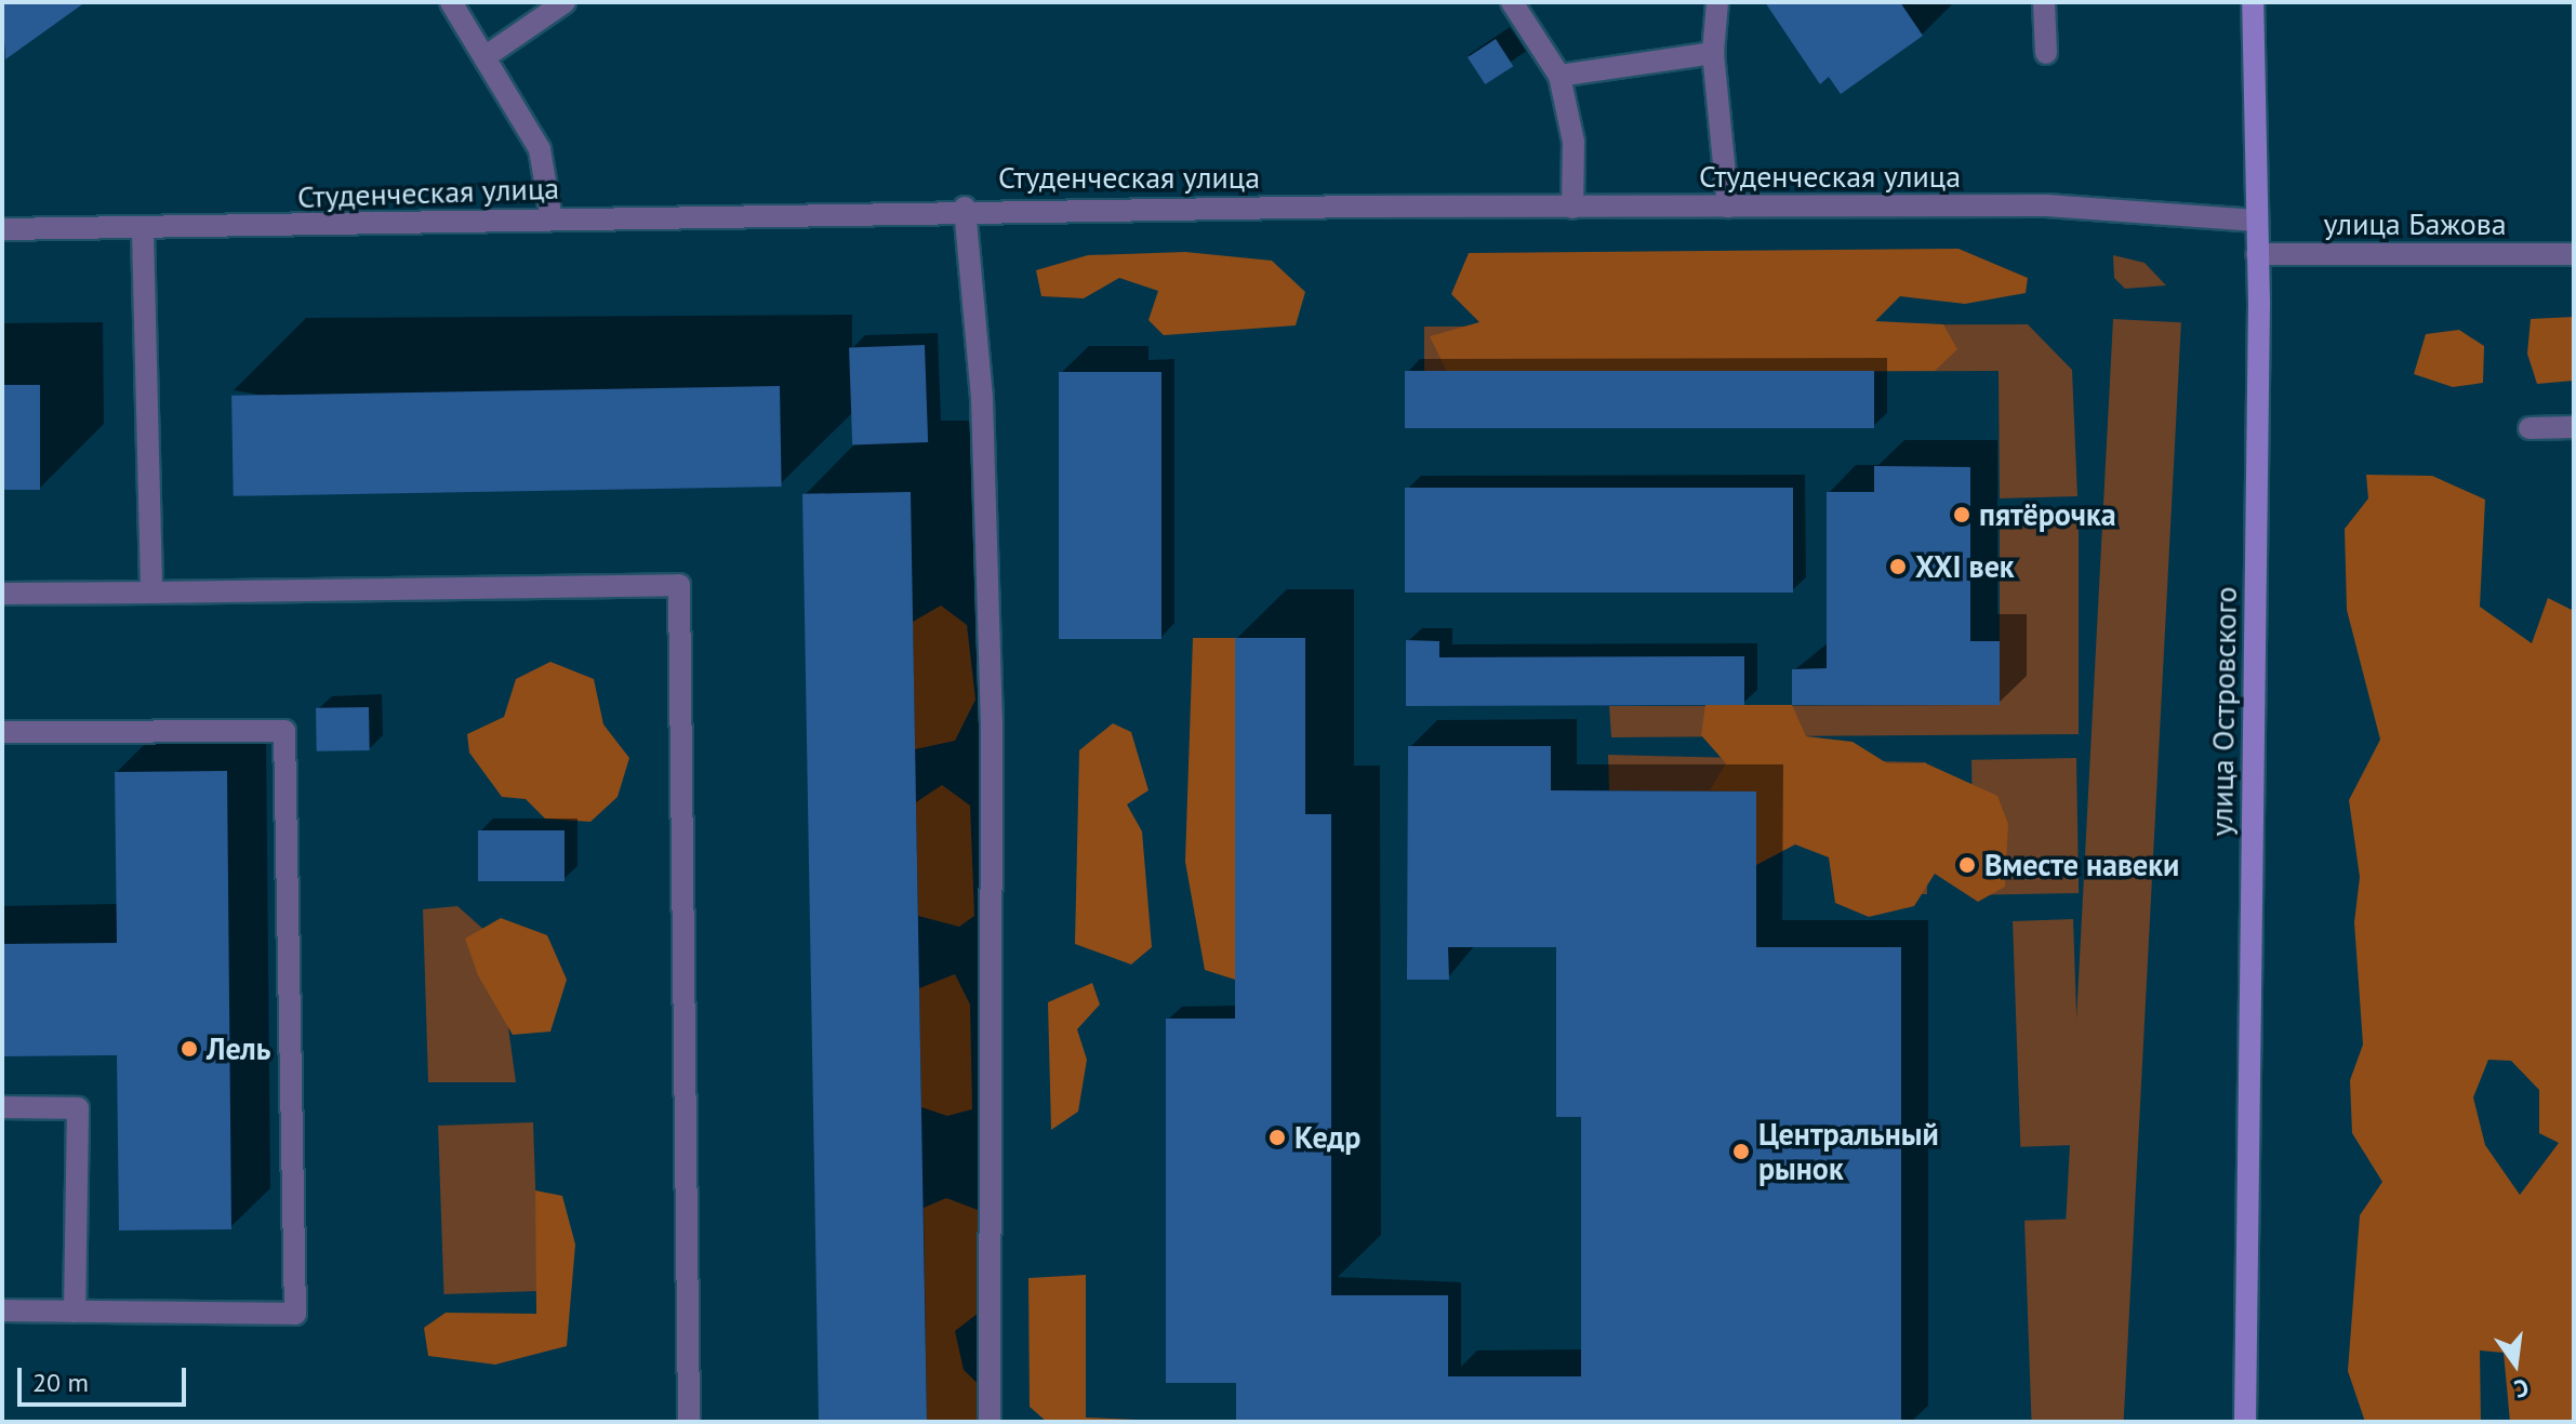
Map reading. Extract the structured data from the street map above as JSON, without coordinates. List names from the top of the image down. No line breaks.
{"streets":{"main road":["улица Островского"],"street":["Студенческая улица","улица Бажова"]},"crossings":[["Студенческая улица","улица Островского"],["улица Бажова","улица Островского"]],"places":["пятёрочка","XXI век","Вместе навеки","Лель","Кедр","Центральный рынок"],"scale_bar":"20 m","north":"bottom"}
